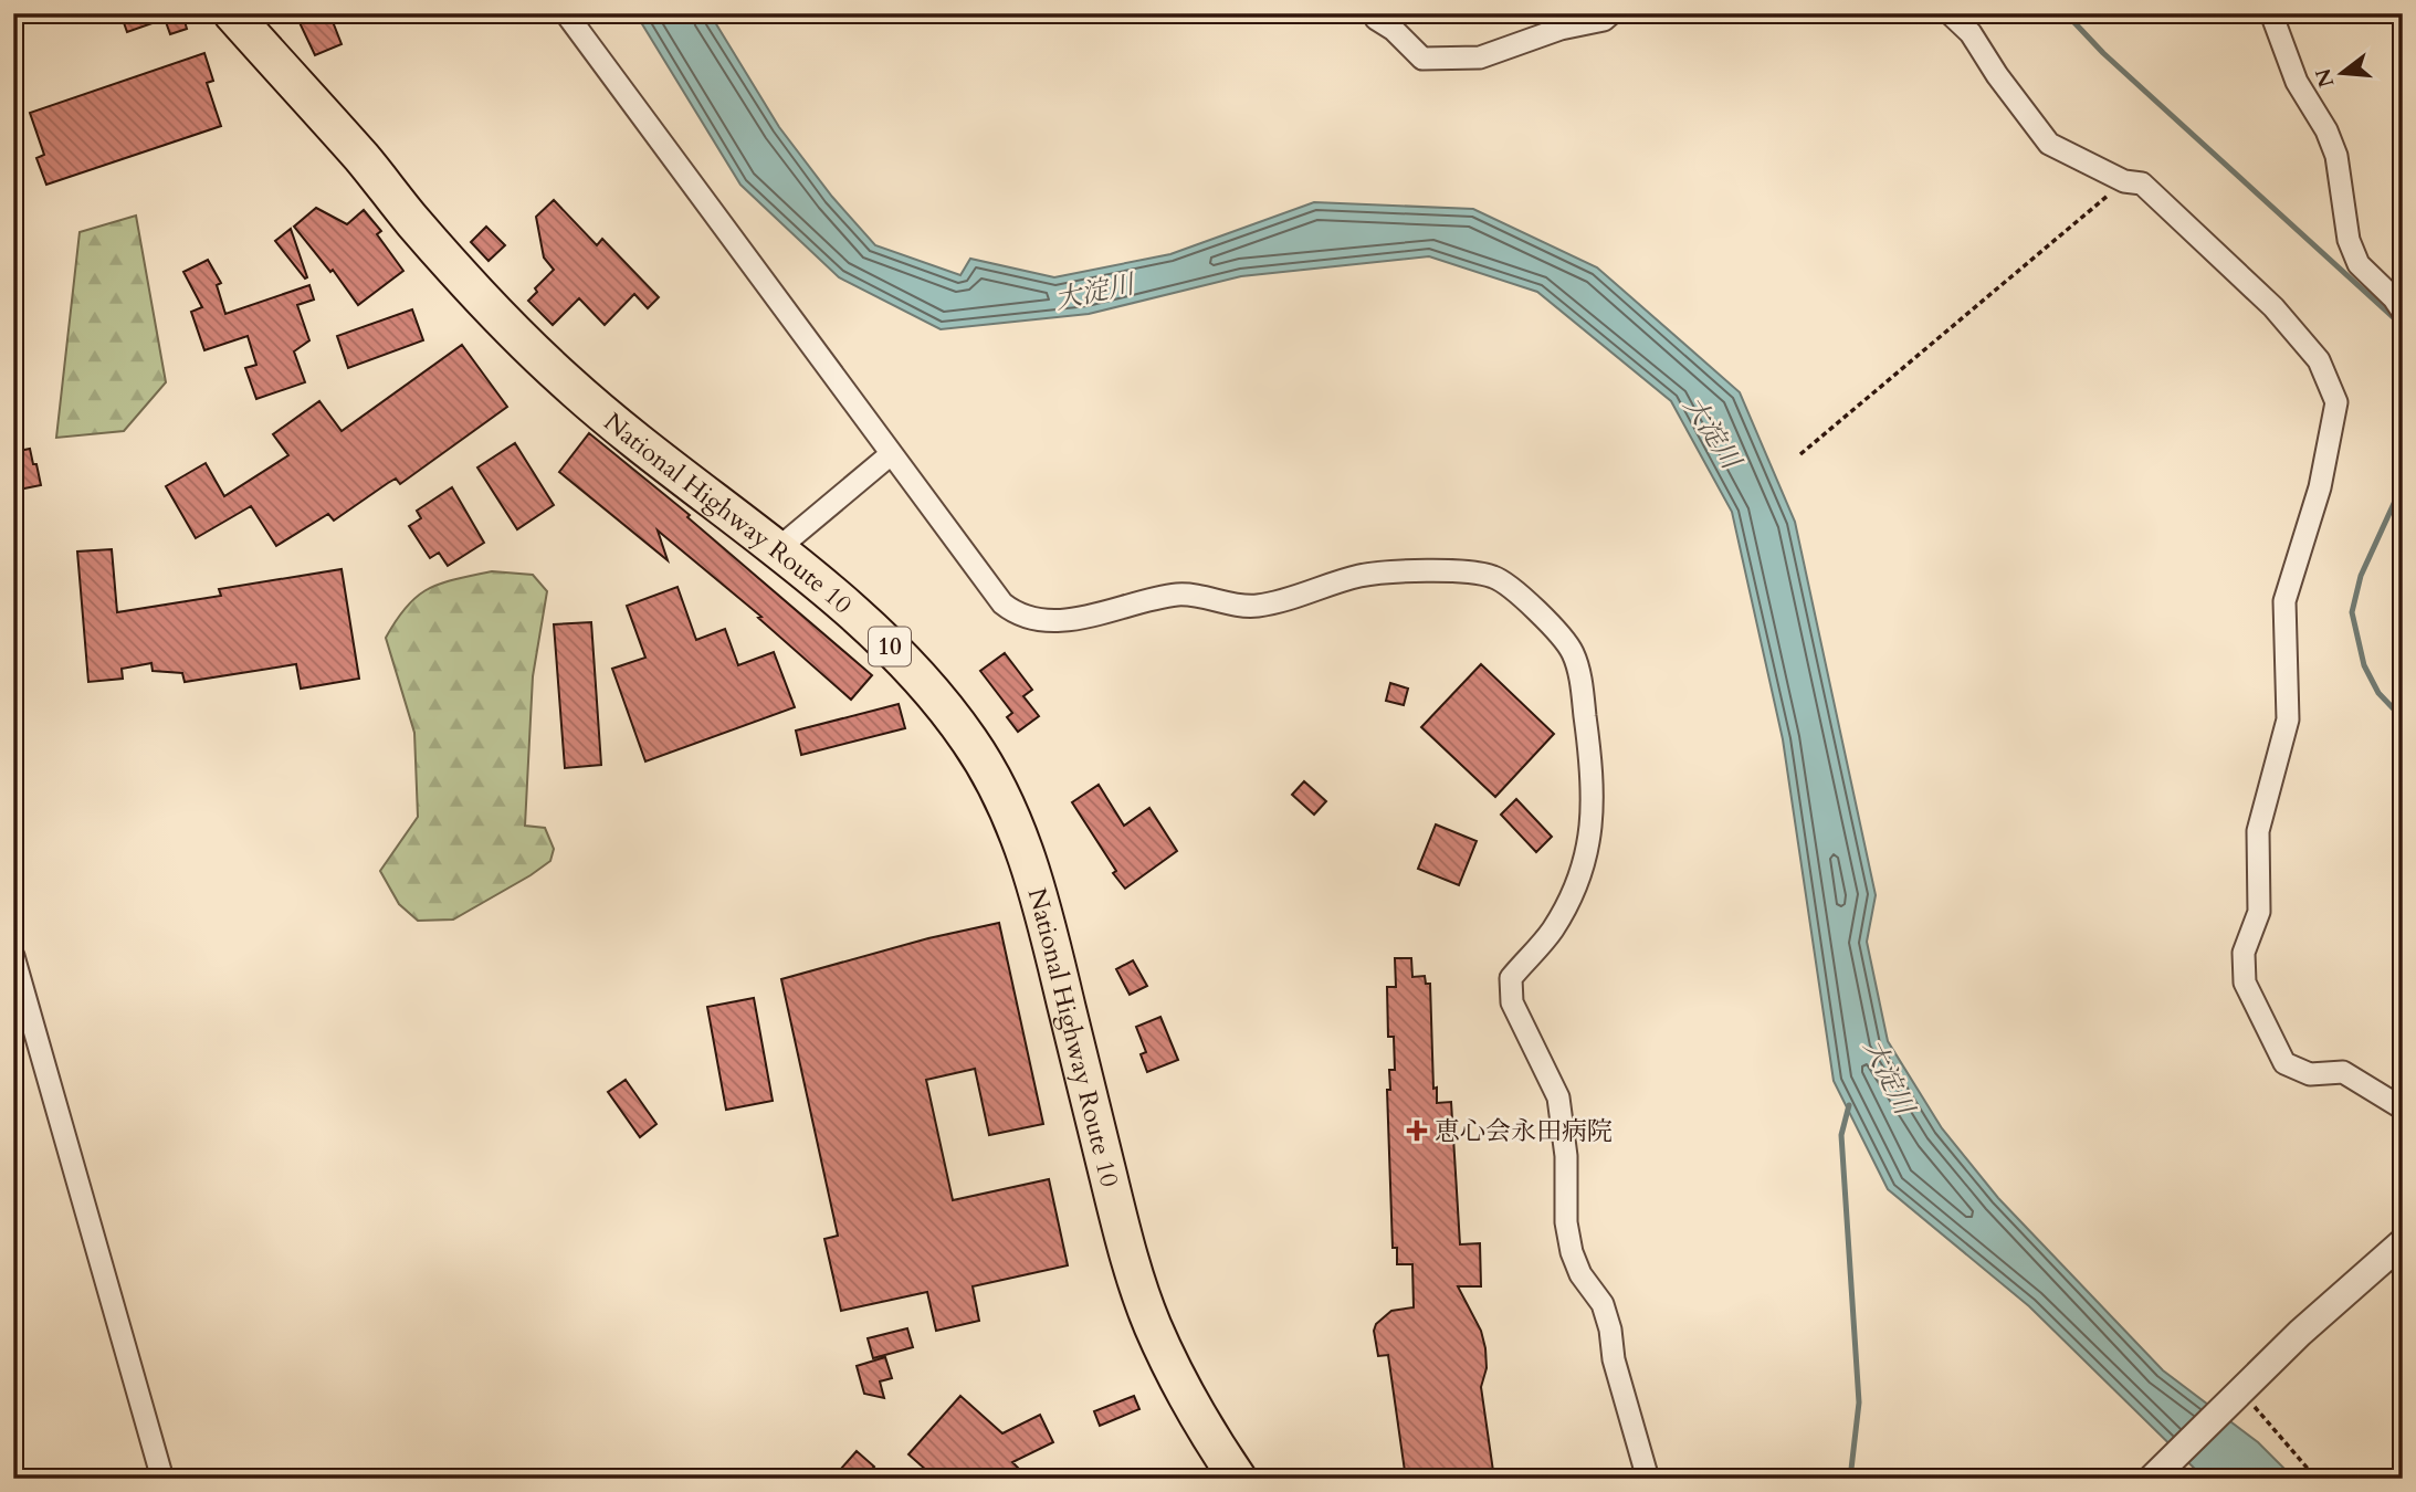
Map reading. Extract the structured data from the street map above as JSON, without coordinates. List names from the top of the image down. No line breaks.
{"streets":{"highway":["National Highway Route 10","10"]},"water":["大淀川"],"places":{"health":["恵心会永田病院"]},"north":"left"}
